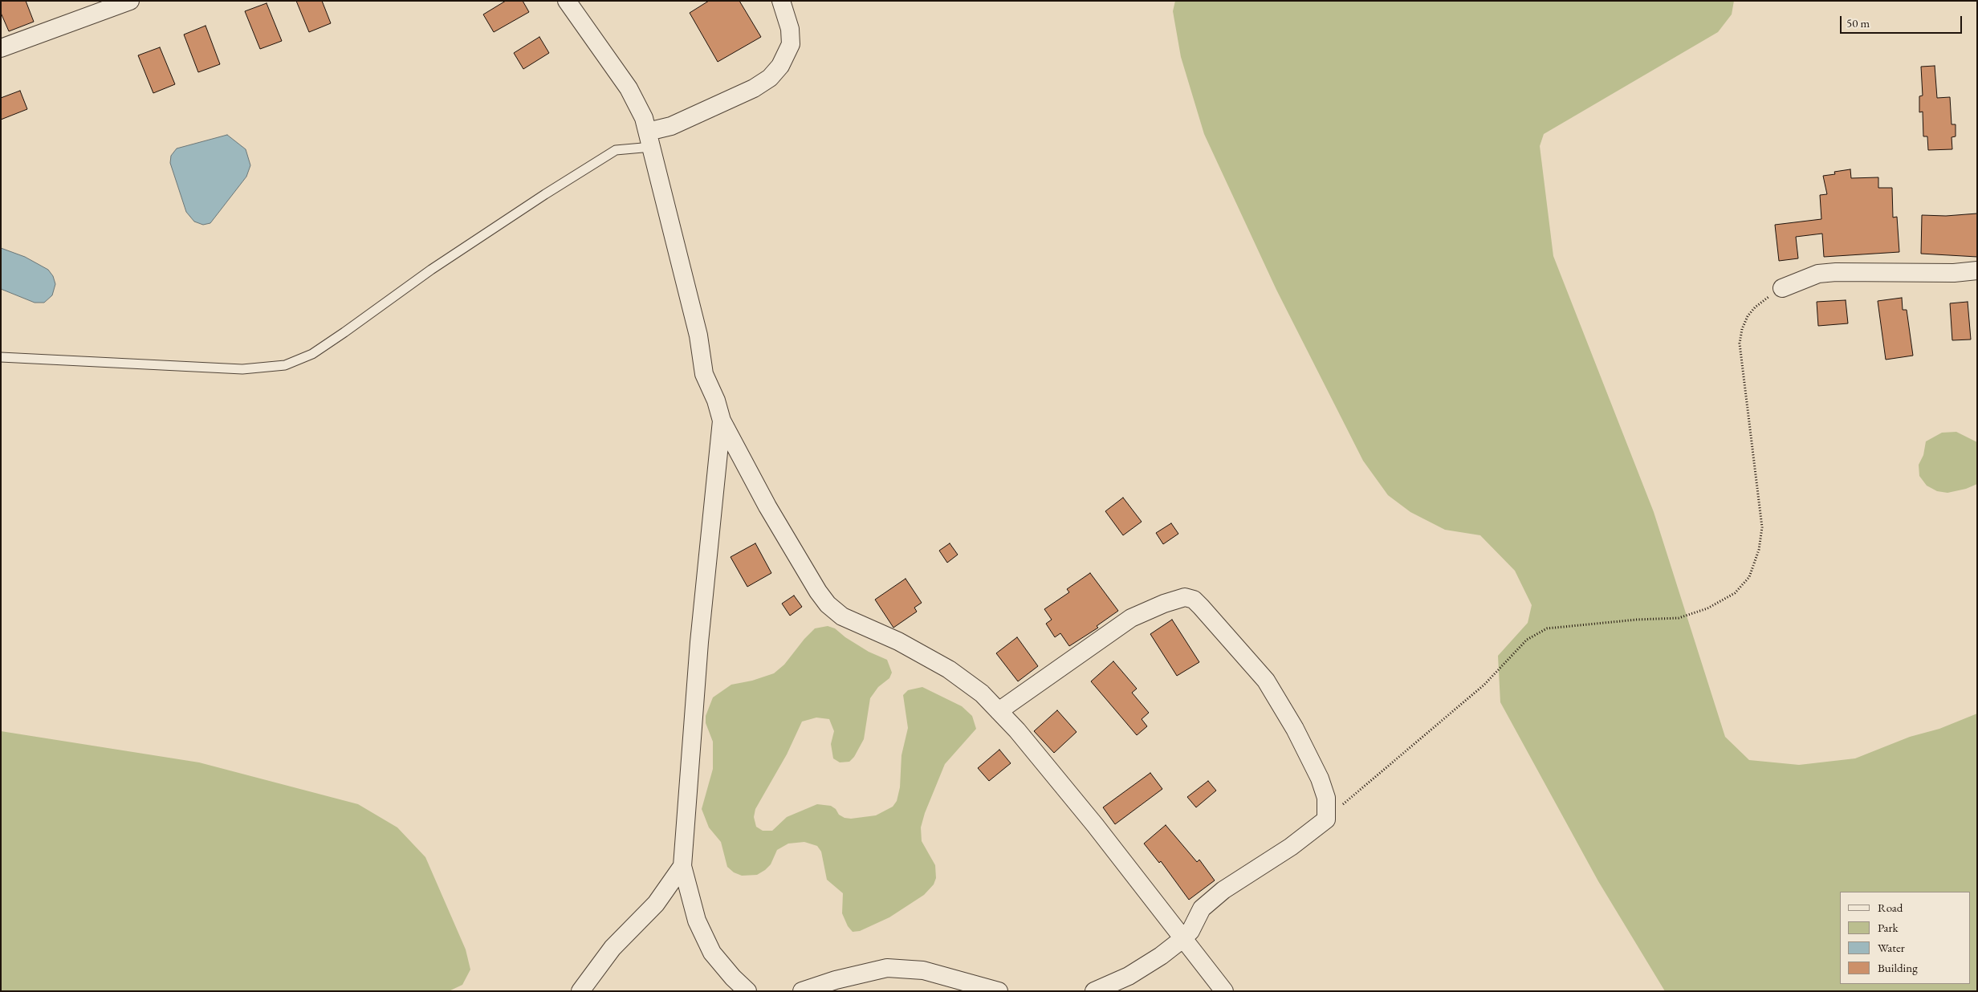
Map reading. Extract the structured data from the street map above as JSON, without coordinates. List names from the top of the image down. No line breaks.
{"legend":["Road","Park","Water","Building"],"scale_bar":"50 m"}
